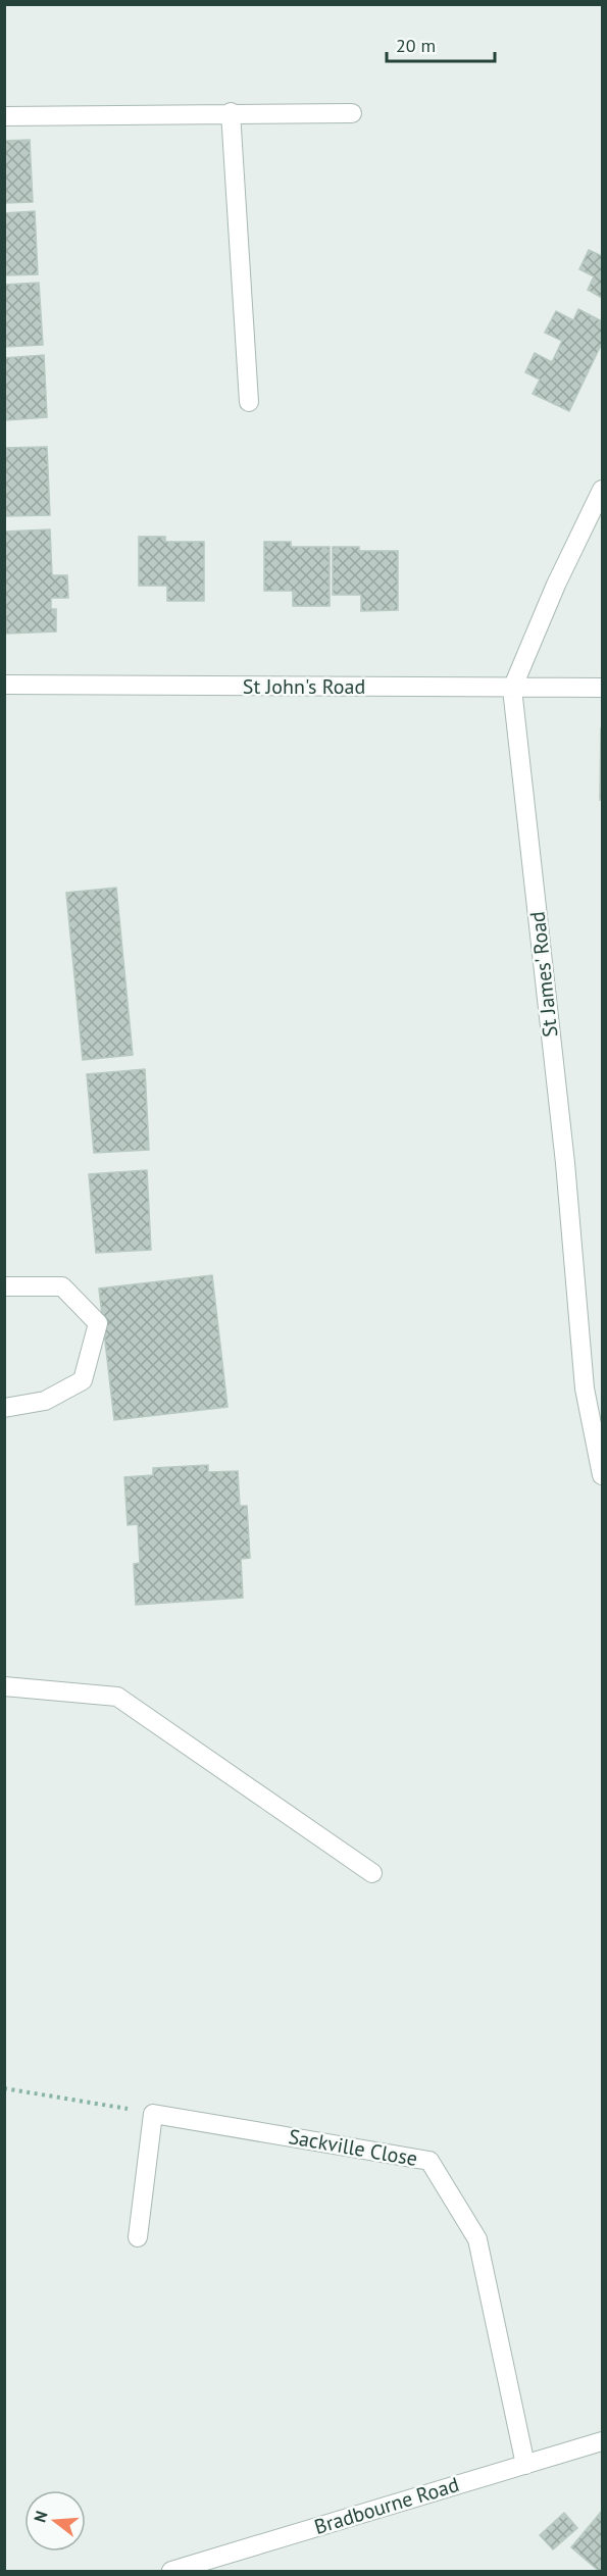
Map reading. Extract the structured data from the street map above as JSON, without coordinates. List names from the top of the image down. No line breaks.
{"streets":{"street":["St John's Road","St James' Road","Sackville Close","Bradbourne Road"]},"crossings":[["St John's Road","St James' Road"],["Sackville Close","Bradbourne Road"]],"scale_bar":"20 m","north":"left"}
